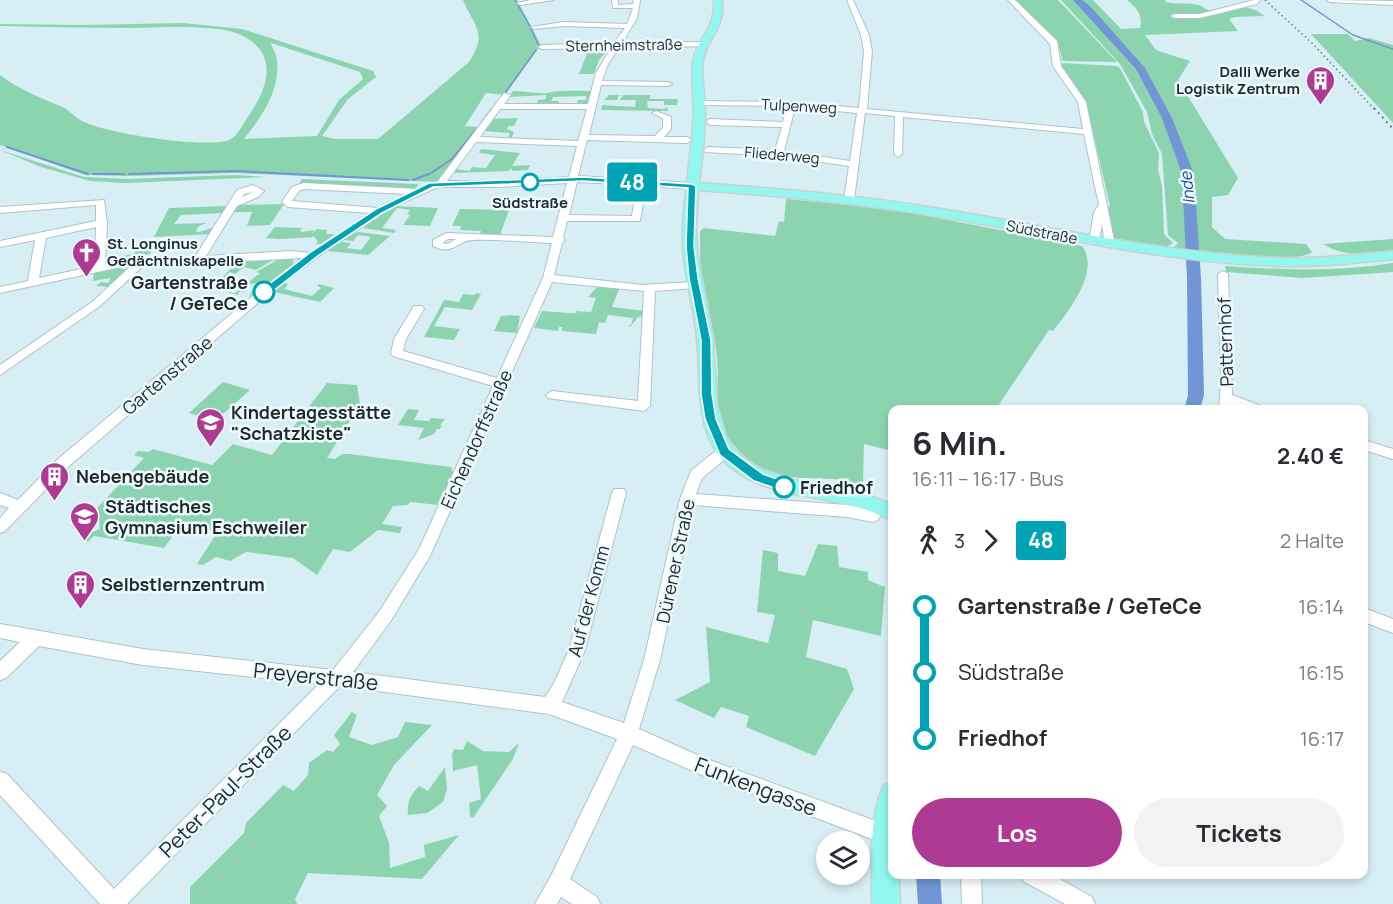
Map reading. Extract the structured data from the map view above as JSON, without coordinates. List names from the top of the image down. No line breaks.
{"streets":{"main road":["Südstraße"],"street":["Sternheimstraße","Tulpenweg","Fliederweg","Patternhof","Gartenstraße","Eichendorffstraße","Dürener Straße","Auf der Komm","Preyerstraße","Funkengasse","Peter-Paul-Straße"]},"crossings":[["Sternheimstraße","Eichendorffstraße"],["Eichendorffstraße","Preyerstraße"],["Eichendorffstraße","Peter-Paul-Straße"],["Dürener Straße","Preyerstraße"],["Dürener Straße","Funkengasse"],["Auf der Komm","Preyerstraße"],["Preyerstraße","Funkengasse"],["Preyerstraße","Peter-Paul-Straße"]],"water":["Inde"],"places":{"building":["Dalli Werke Logistik Zentrum","Nebengebäude","Selbstlernzentrum"],"other":["Südstraße","Gartenstraße / GeTeCe","Friedhof"],"church":["St. Longinus Gedächtniskapelle"],"school or university":["Kindertagesstätte \"Schatzkiste\"","Städtisches Gymnasium Eschweiler"]},"lines":["bus line 48"],"page":{"on_map":"48","heading":["6 Min.","16:11 – 16:17 · Bus","2.40 €"],"legs":["3","48","2 Halte"],"list":[{"name":"Gartenstraße / GeTeCe","value":"16:14"},{"name":"Südstraße","value":"16:15"},{"name":"Friedhof","value":"16:17"}],"buttons":["Los","Tickets"]}}
